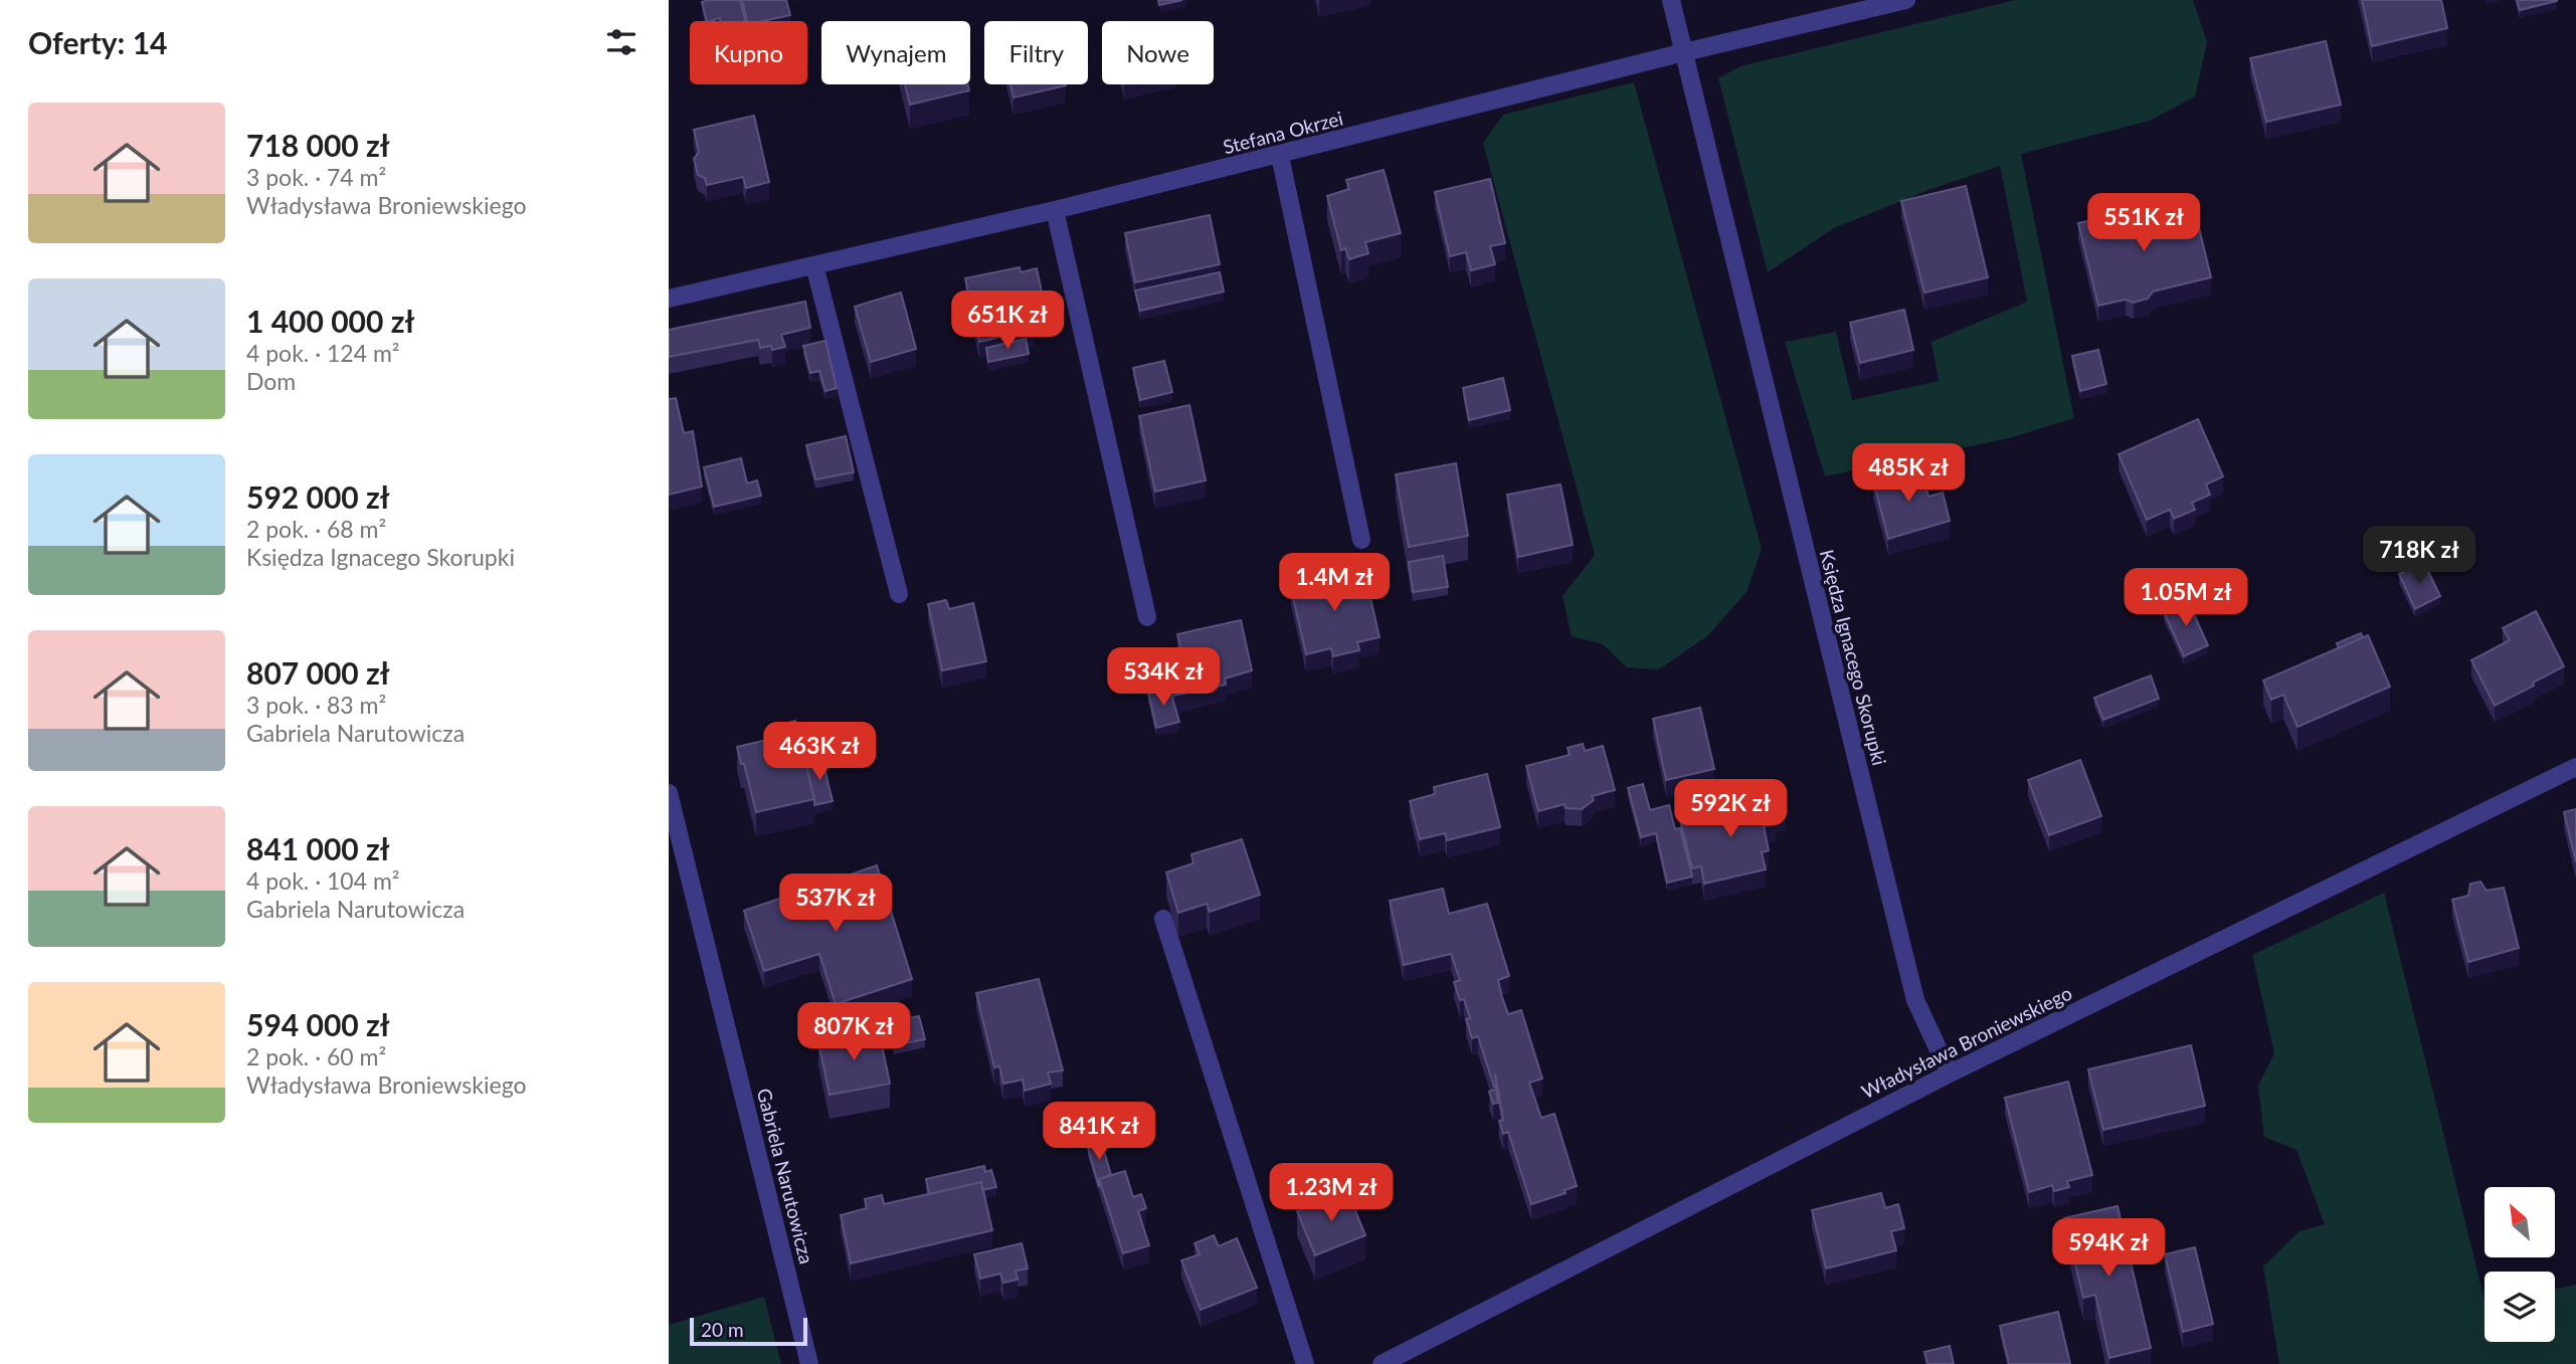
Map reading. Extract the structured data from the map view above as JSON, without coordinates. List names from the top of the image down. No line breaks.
{"streets":{"street":["Stefana Okrzei","Księdza Ignacego Skorupki","Władysława Broniewskiego","Gabriela Narutowicza"]},"crossings":[["Stefana Okrzei","Księdza Ignacego Skorupki"],["Księdza Ignacego Skorupki","Władysława Broniewskiego"]],"scale_bar":"20 m","north":"top left","page":{"heading":"Oferty: 14","chip":["Kupno","Wynajem","Filtry","Nowe"],"list":[{"name":"718 000 zł","note":"3 pok. · 74 m² · Władysława Broniewskiego"},{"name":"1 400 000 zł","note":"4 pok. · 124 m² · Dom"},{"name":"592 000 zł","note":"2 pok. · 68 m² · Księdza Ignacego Skorupki"},{"name":"807 000 zł","note":"3 pok. · 83 m² · Gabriela Narutowicza"},{"name":"841 000 zł","note":"4 pok. · 104 m² · Gabriela Narutowicza"},{"name":"594 000 zł","note":"2 pok. · 60 m² · Władysława Broniewskiego"}],"price":["551K zł","651K zł","485K zł","718K zł","1.4M zł","1.05M zł","534K zł","463K zł","592K zł","537K zł","807K zł","841K zł","1.23M zł","594K zł"],"scale":"20 m"}}
